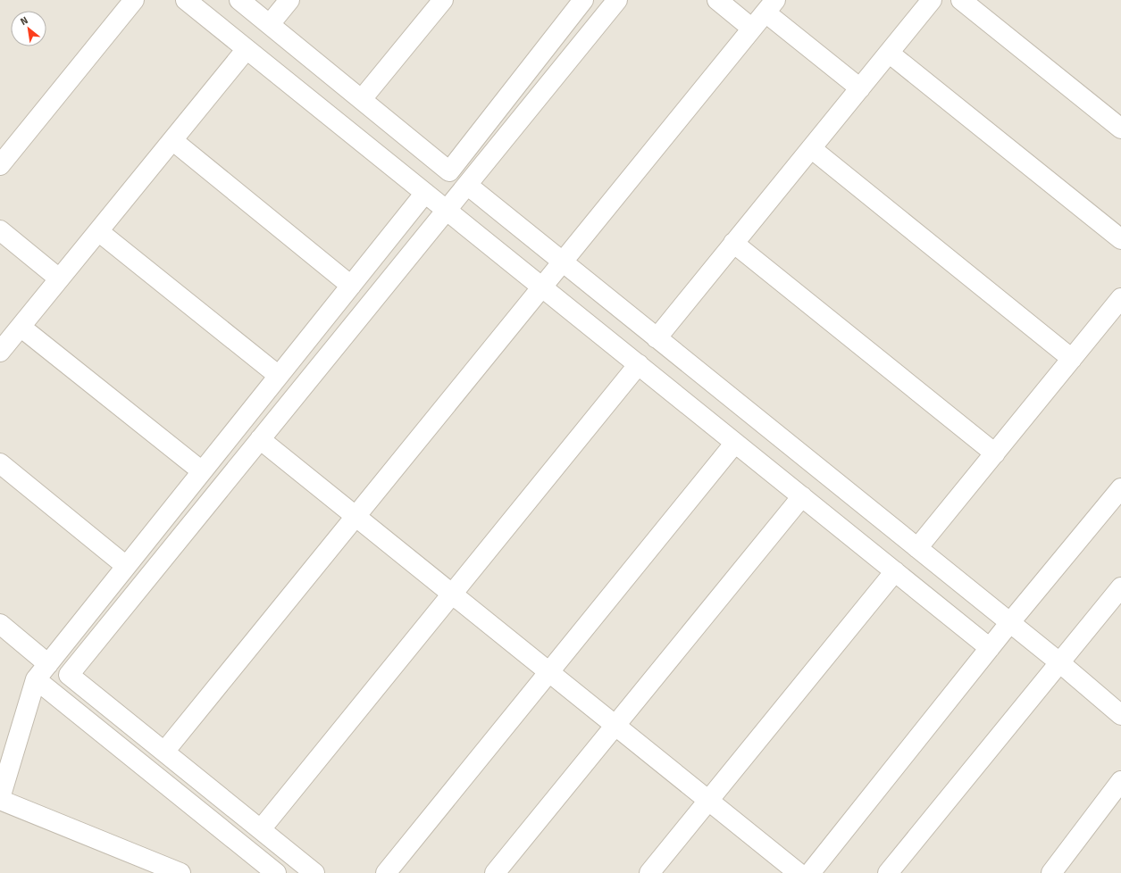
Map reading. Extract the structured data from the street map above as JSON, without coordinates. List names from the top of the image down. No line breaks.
{"north":"top left"}
